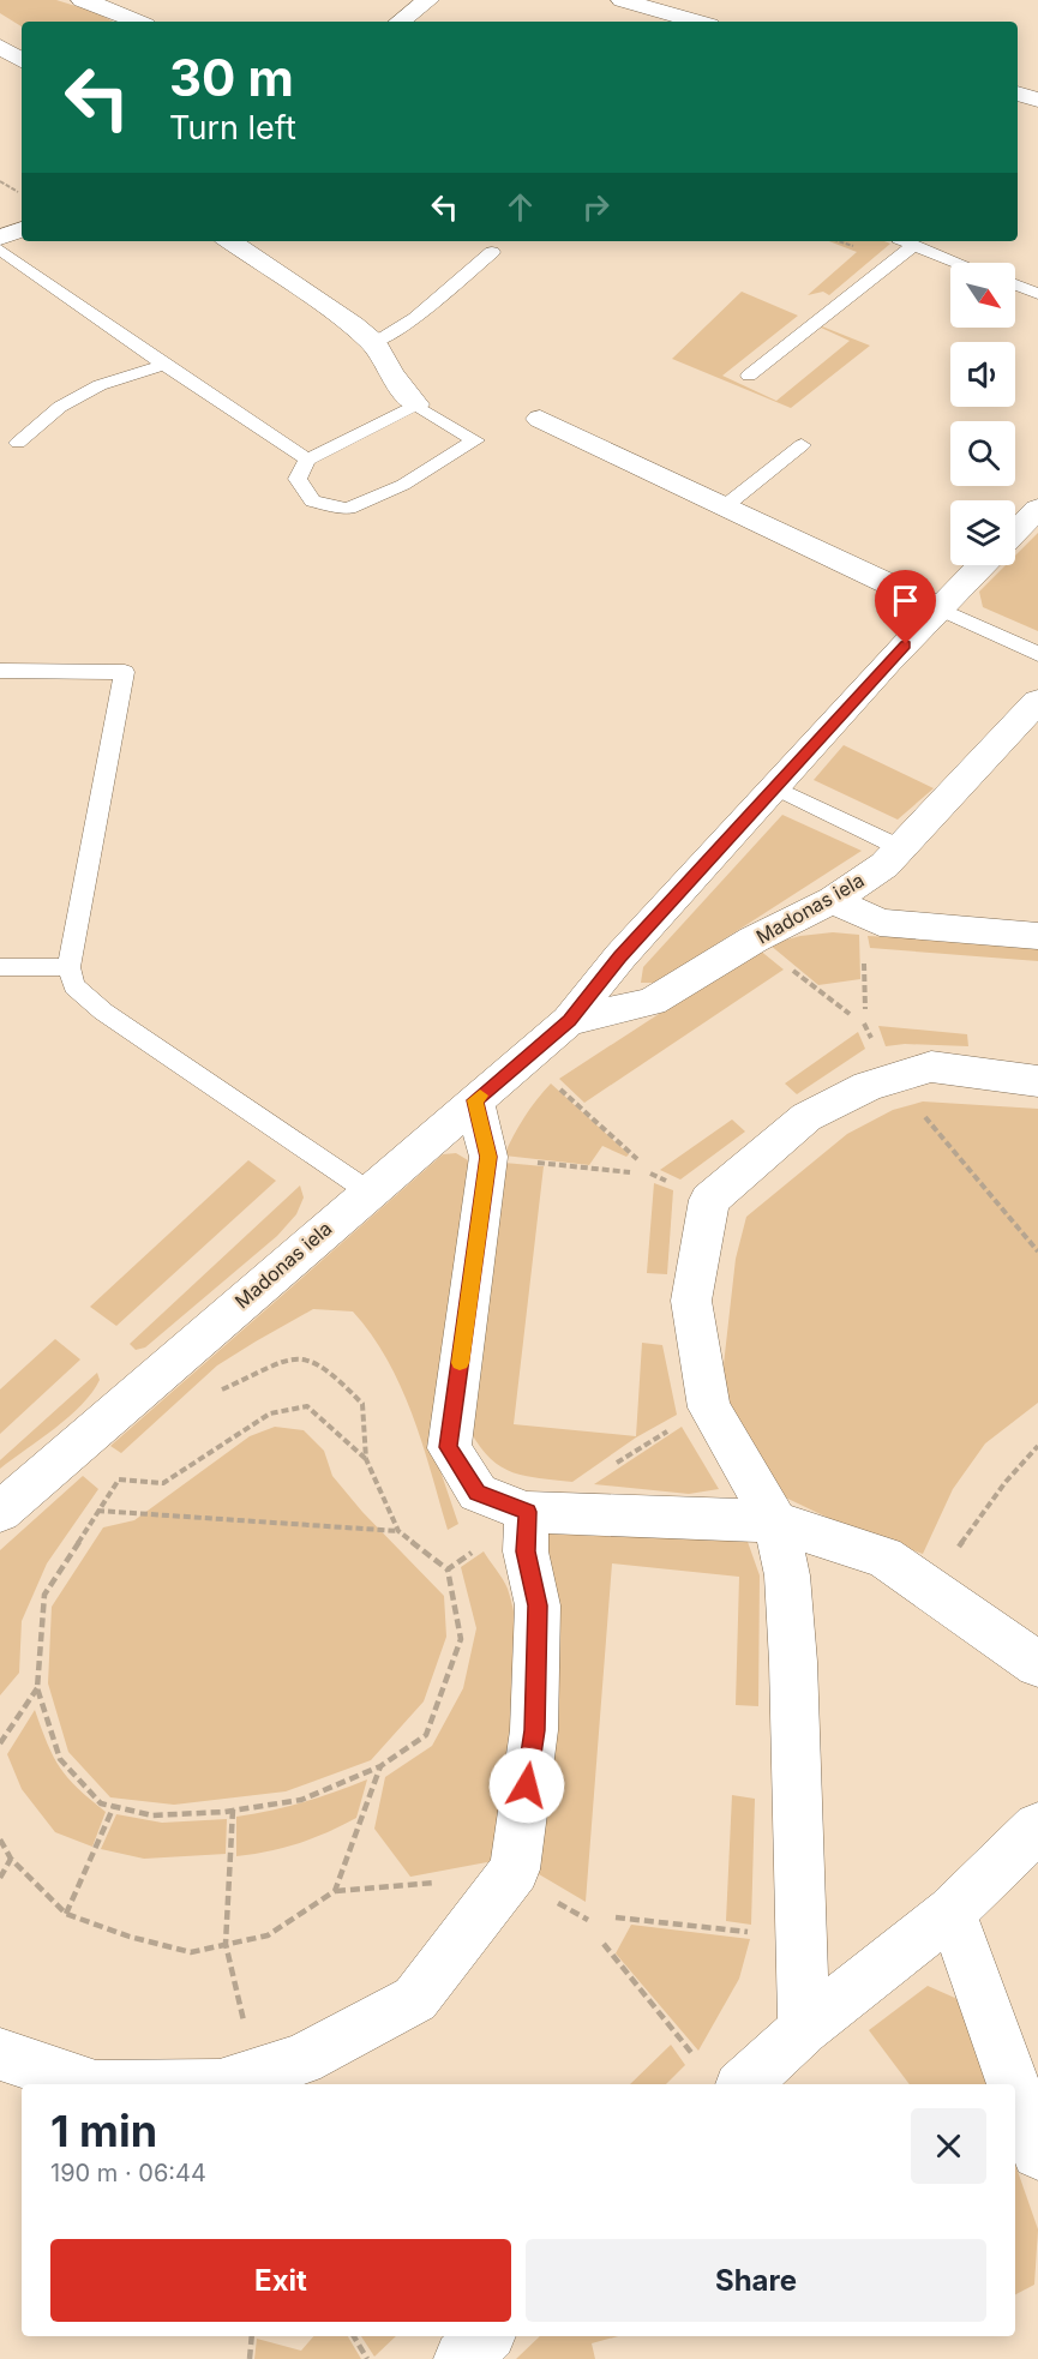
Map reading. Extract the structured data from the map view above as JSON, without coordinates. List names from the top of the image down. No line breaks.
{"streets":{"street":["Madonas iela"]},"north":"bottom right","page":{"turn":["30 m","Turn left"],"heading":["1 min","190 m · 06:44"],"buttons":["Exit","Share"]}}
